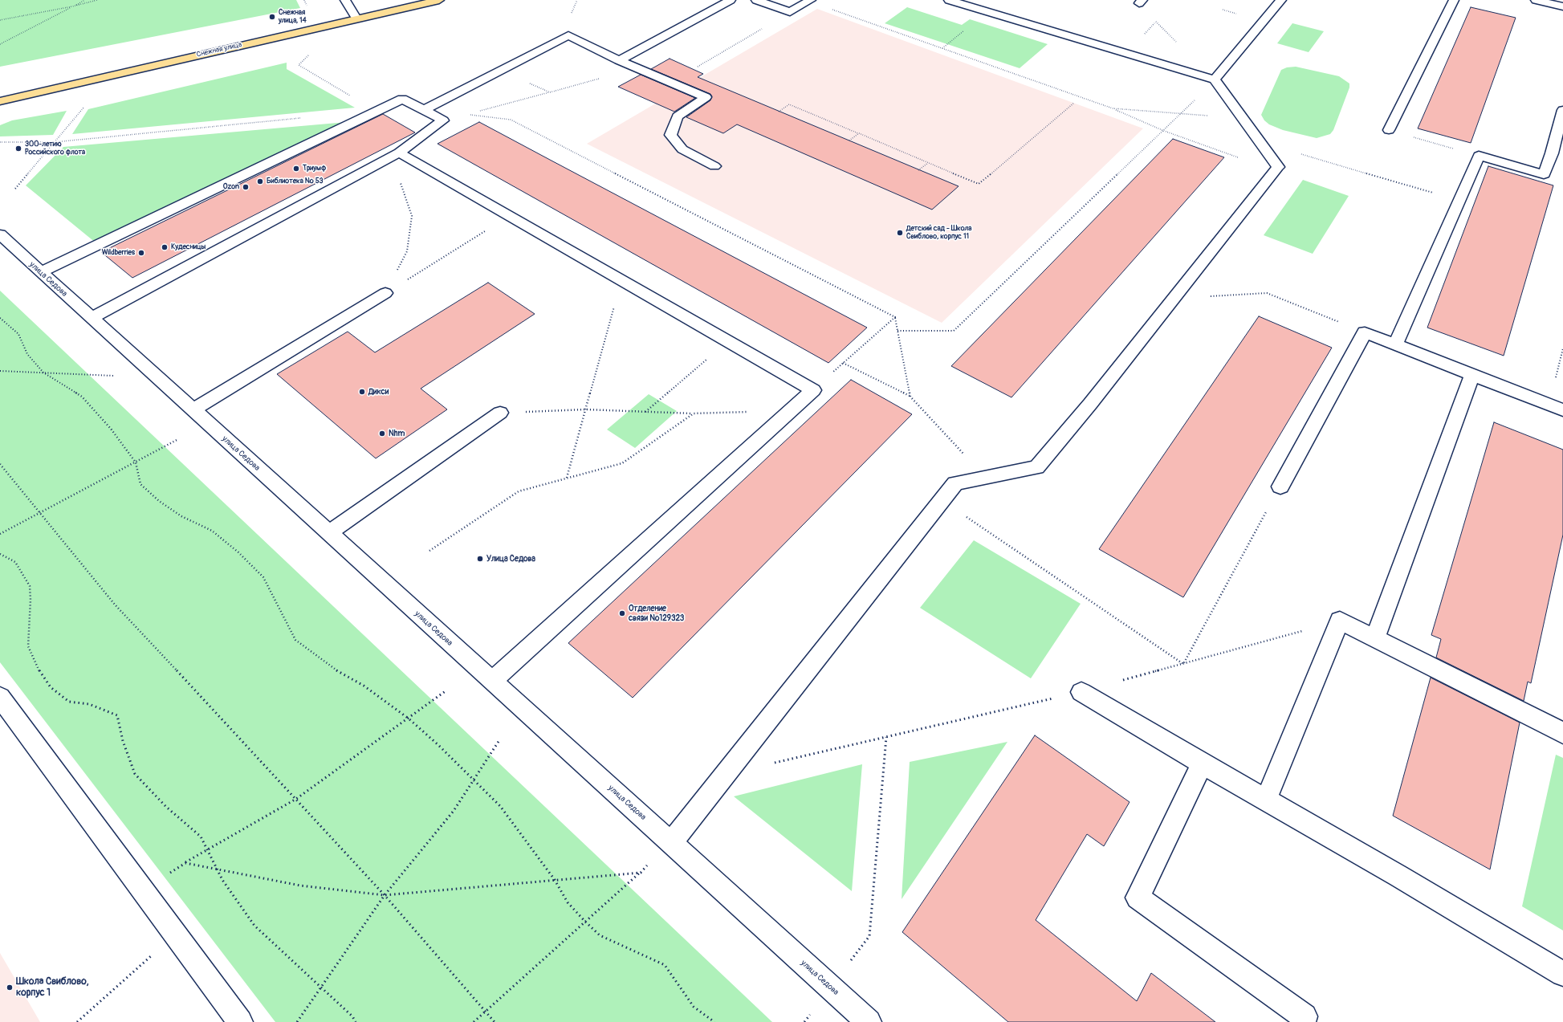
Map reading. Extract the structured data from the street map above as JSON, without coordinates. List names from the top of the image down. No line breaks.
{"streets":{"main road":["Снежная улица"],"street":["улица Седова"]},"places":["Снежная улица, 14","300-летию Российского флота","Триумф","Библиотека № 53","Ozon","Детский сад - Школа Свиблово, корпус 11","Кудесницы","Wildberries","Дикси","Nhm","Улица Седова","Отделение связи №129323","Школа Свиблово, корпус 1"]}
